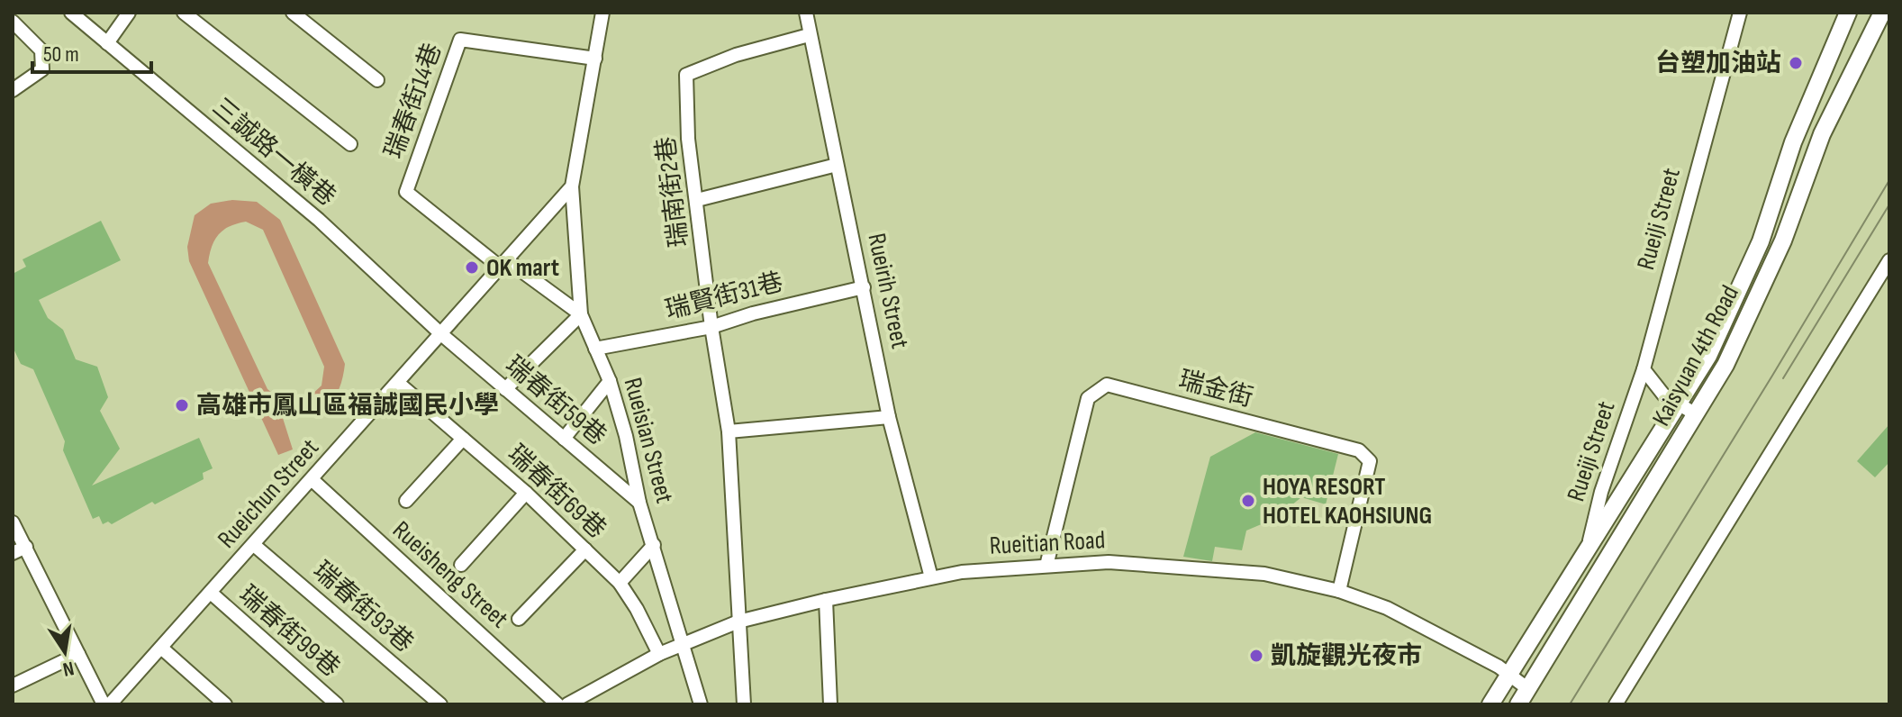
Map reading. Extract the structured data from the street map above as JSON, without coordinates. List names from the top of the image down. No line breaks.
{"streets":{"street":["瑞春街14巷","三誠路一橫巷","瑞南街2巷","RueiJi Street","Rueirih Street","瑞賢街31巷","Kaisyuan 4th Road","瑞金街","瑞春街59巷","Rueisian Street","Rueiji Street","瑞春街69巷","Rueichun Street","Rueitian Road","Rueisheng Street","瑞春街93巷","瑞春街99巷"]},"crossings":[["瑞春街14巷","Rueichun Street"],["三誠路一橫巷","瑞春街59巷"],["三誠路一橫巷","Rueichun Street"],["瑞南街2巷","Rueirih Street"],["瑞南街2巷","瑞賢街31巷"],["瑞南街2巷","Rueitian Road"],["RueiJi Street","Rueiji Street"],["Rueirih Street","瑞賢街31巷"],["Rueirih Street","Rueitian Road"],["瑞賢街31巷","Rueisian Street"],["Kaisyuan 4th Road","Rueiji Street"],["Kaisyuan 4th Road","Rueitian Road"],["瑞金街","Rueitian Road"],["瑞春街59巷","Rueisian Street"],["瑞春街59巷","Rueichun Street"],["Rueisian Street","Rueichun Street"],["Rueisian Street","Rueitian Road"],["瑞春街69巷","Rueichun Street"],["瑞春街69巷","Rueitian Road"],["Rueichun Street","Rueisheng Street"],["Rueichun Street","瑞春街93巷"],["Rueichun Street","瑞春街99巷"]],"places":["台塑加油站","OK mart","高雄市鳳山區福誠國民小學","HOYA RESORT HOTEL KAOHSIUNG","凱旋觀光夜市"],"scale_bar":"50 m","north":"bottom"}
